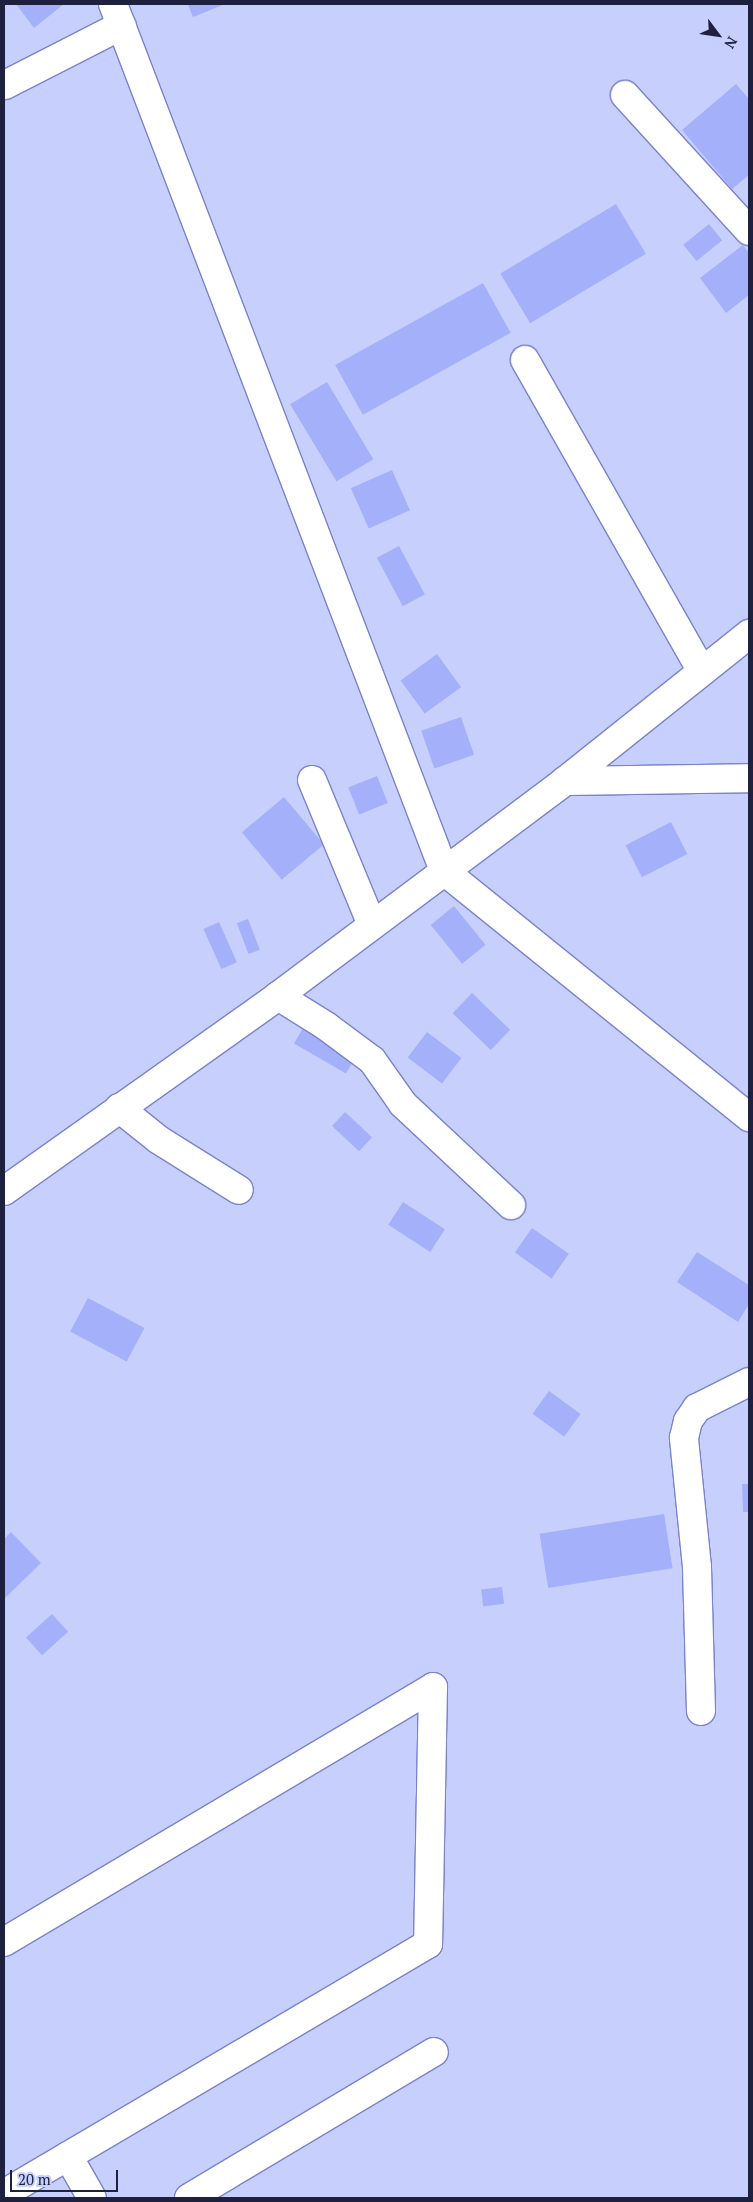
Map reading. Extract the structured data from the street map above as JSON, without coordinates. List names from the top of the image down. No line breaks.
{"scale_bar":"20 m","north":"bottom right"}
